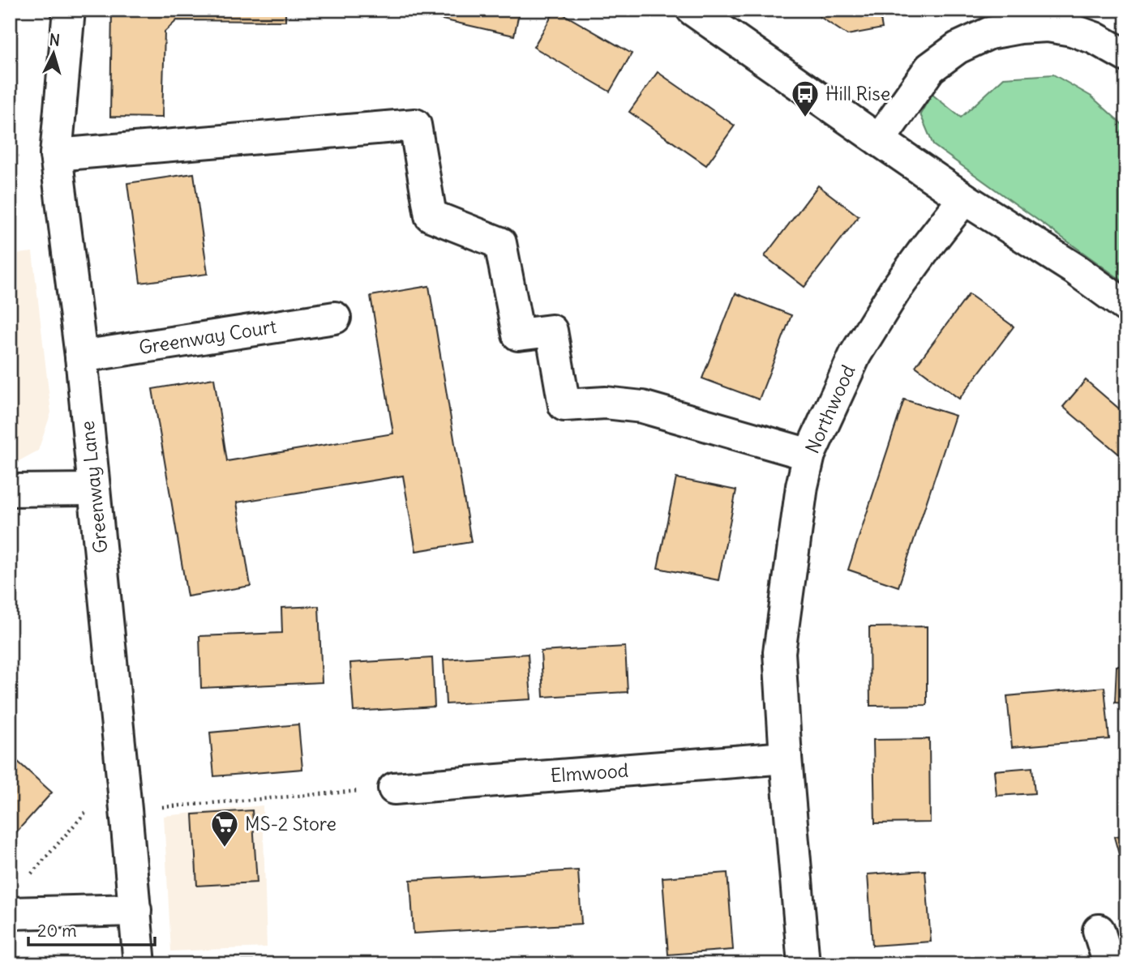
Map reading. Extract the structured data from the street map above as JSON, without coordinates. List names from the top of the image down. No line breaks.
{"streets":{"street":["Greenway Court","Northwood","Greenway Lane","Elmwood"]},"crossings":[["Greenway Court","Greenway Lane"],["Northwood","Elmwood"]],"places":{"bus stop":["Hill Rise"],"supermarket":["MS-2 Store"]},"scale_bar":"20 m","north":"top"}
